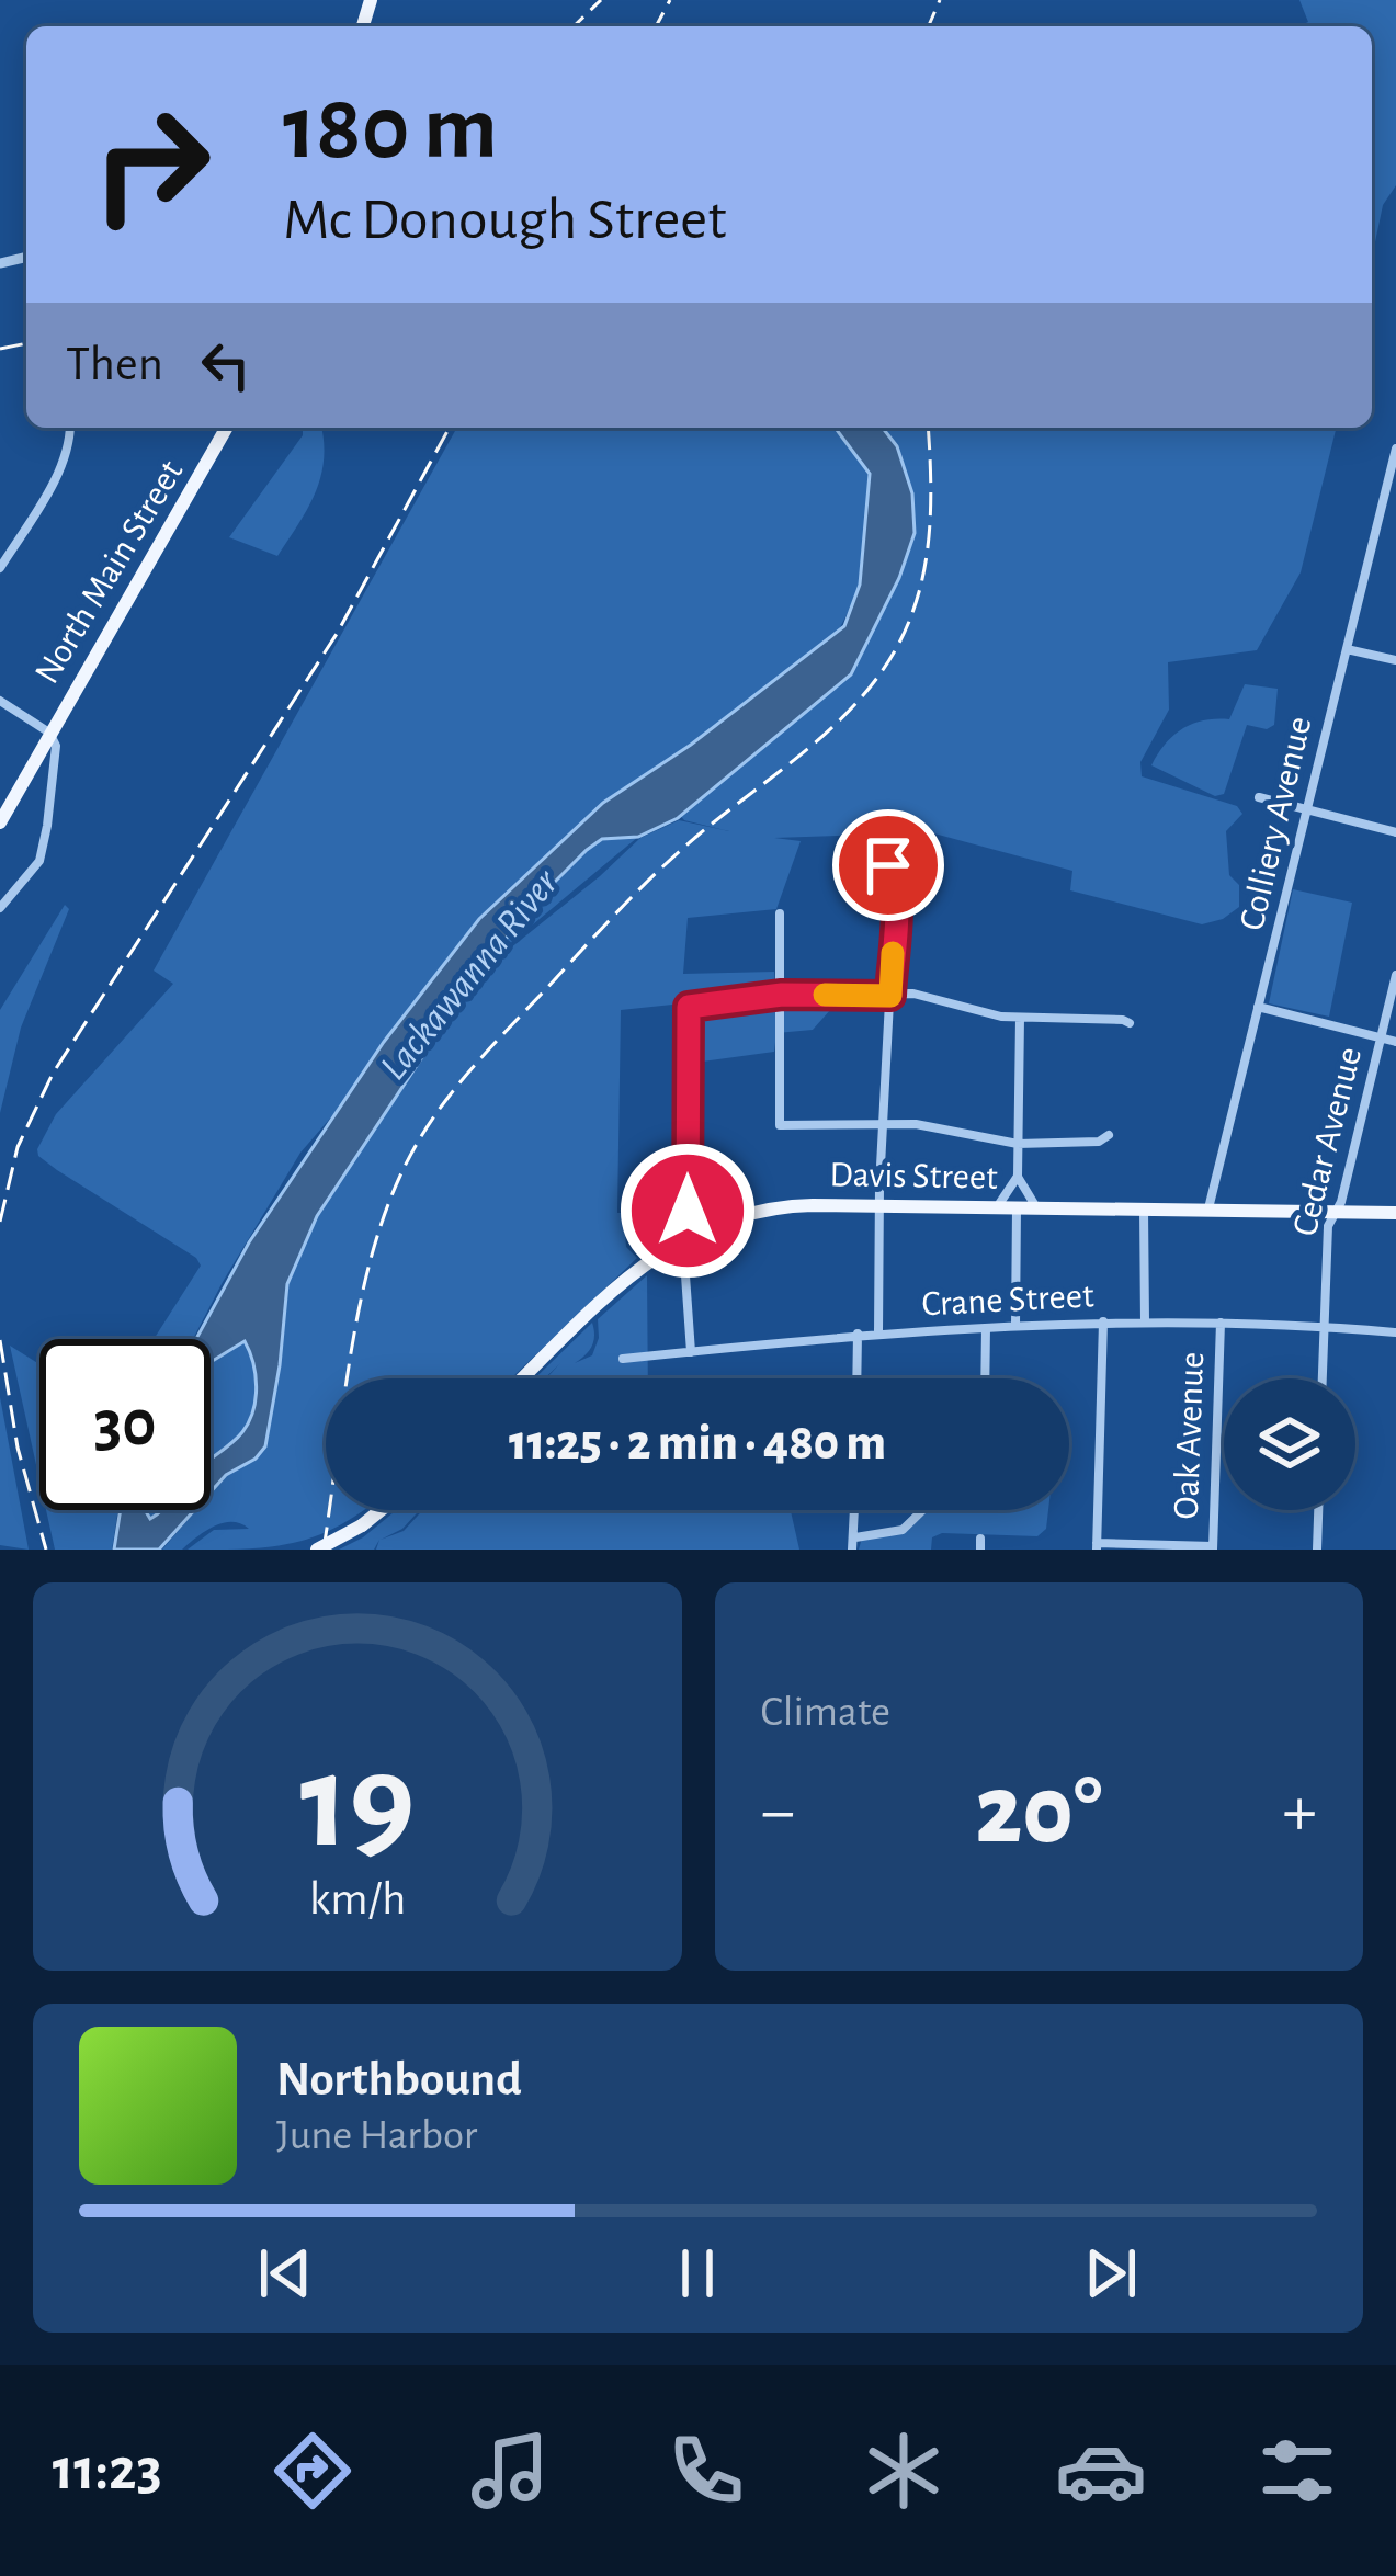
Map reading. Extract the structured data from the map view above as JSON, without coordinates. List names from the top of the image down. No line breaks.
{"streets":{"main road":["North Main Street","Davis Street"],"street":["Colliery Avenue","Cedar Avenue","Crane Street","Oak Avenue"]},"crossings":[["Colliery Avenue","Davis Street"],["Cedar Avenue","Davis Street"],["Cedar Avenue","Crane Street"],["Crane Street","Oak Avenue"]],"water":["Lackawanna River"],"page":{"turn":["180 m","Mc Donough Street"],"then":"Then","limit":"30","trip":"11:25 · 2 min · 480 m","tile":"Climate","heat":["−","20°","+"],"song":["Northbound","June Harbor"],"tabs":"11:23","gauge":["19","km/h"]}}
